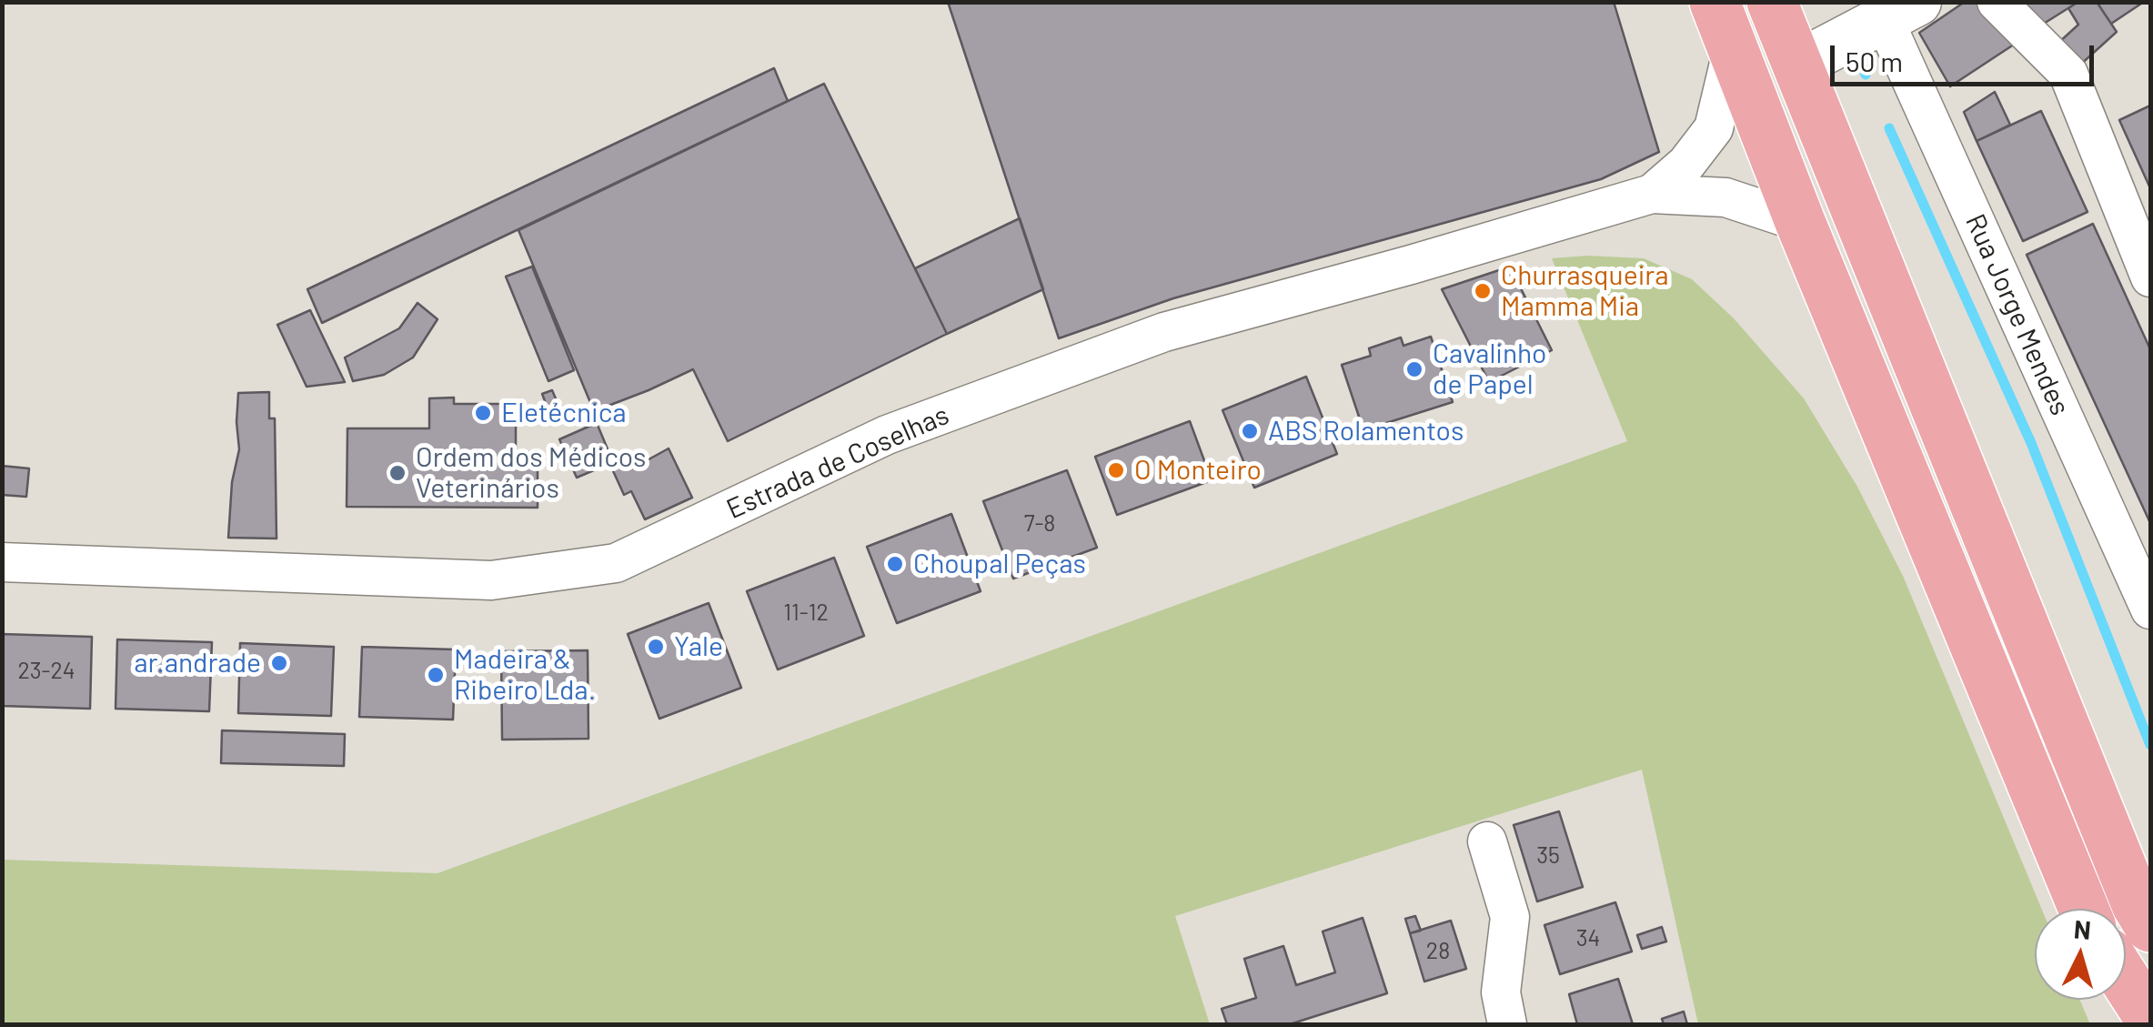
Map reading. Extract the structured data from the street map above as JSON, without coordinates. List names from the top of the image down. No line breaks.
{"streets":{"street":["Rua Jorge Mendes","Estrada de Coselhas"]},"places":["Churrasqueira Mamma Mia","Cavalinho de Papel","Eletécnica","ABS Rolamentos","O Monteiro","Ordem dos Médicos Veterinários","Choupal Peças","Yale","ar.andrade","Madeira & Ribeiro Lda."],"house_numbers":["7-8","11-12","23-24","35","34","28"],"scale_bar":"50 m","north":"top"}
